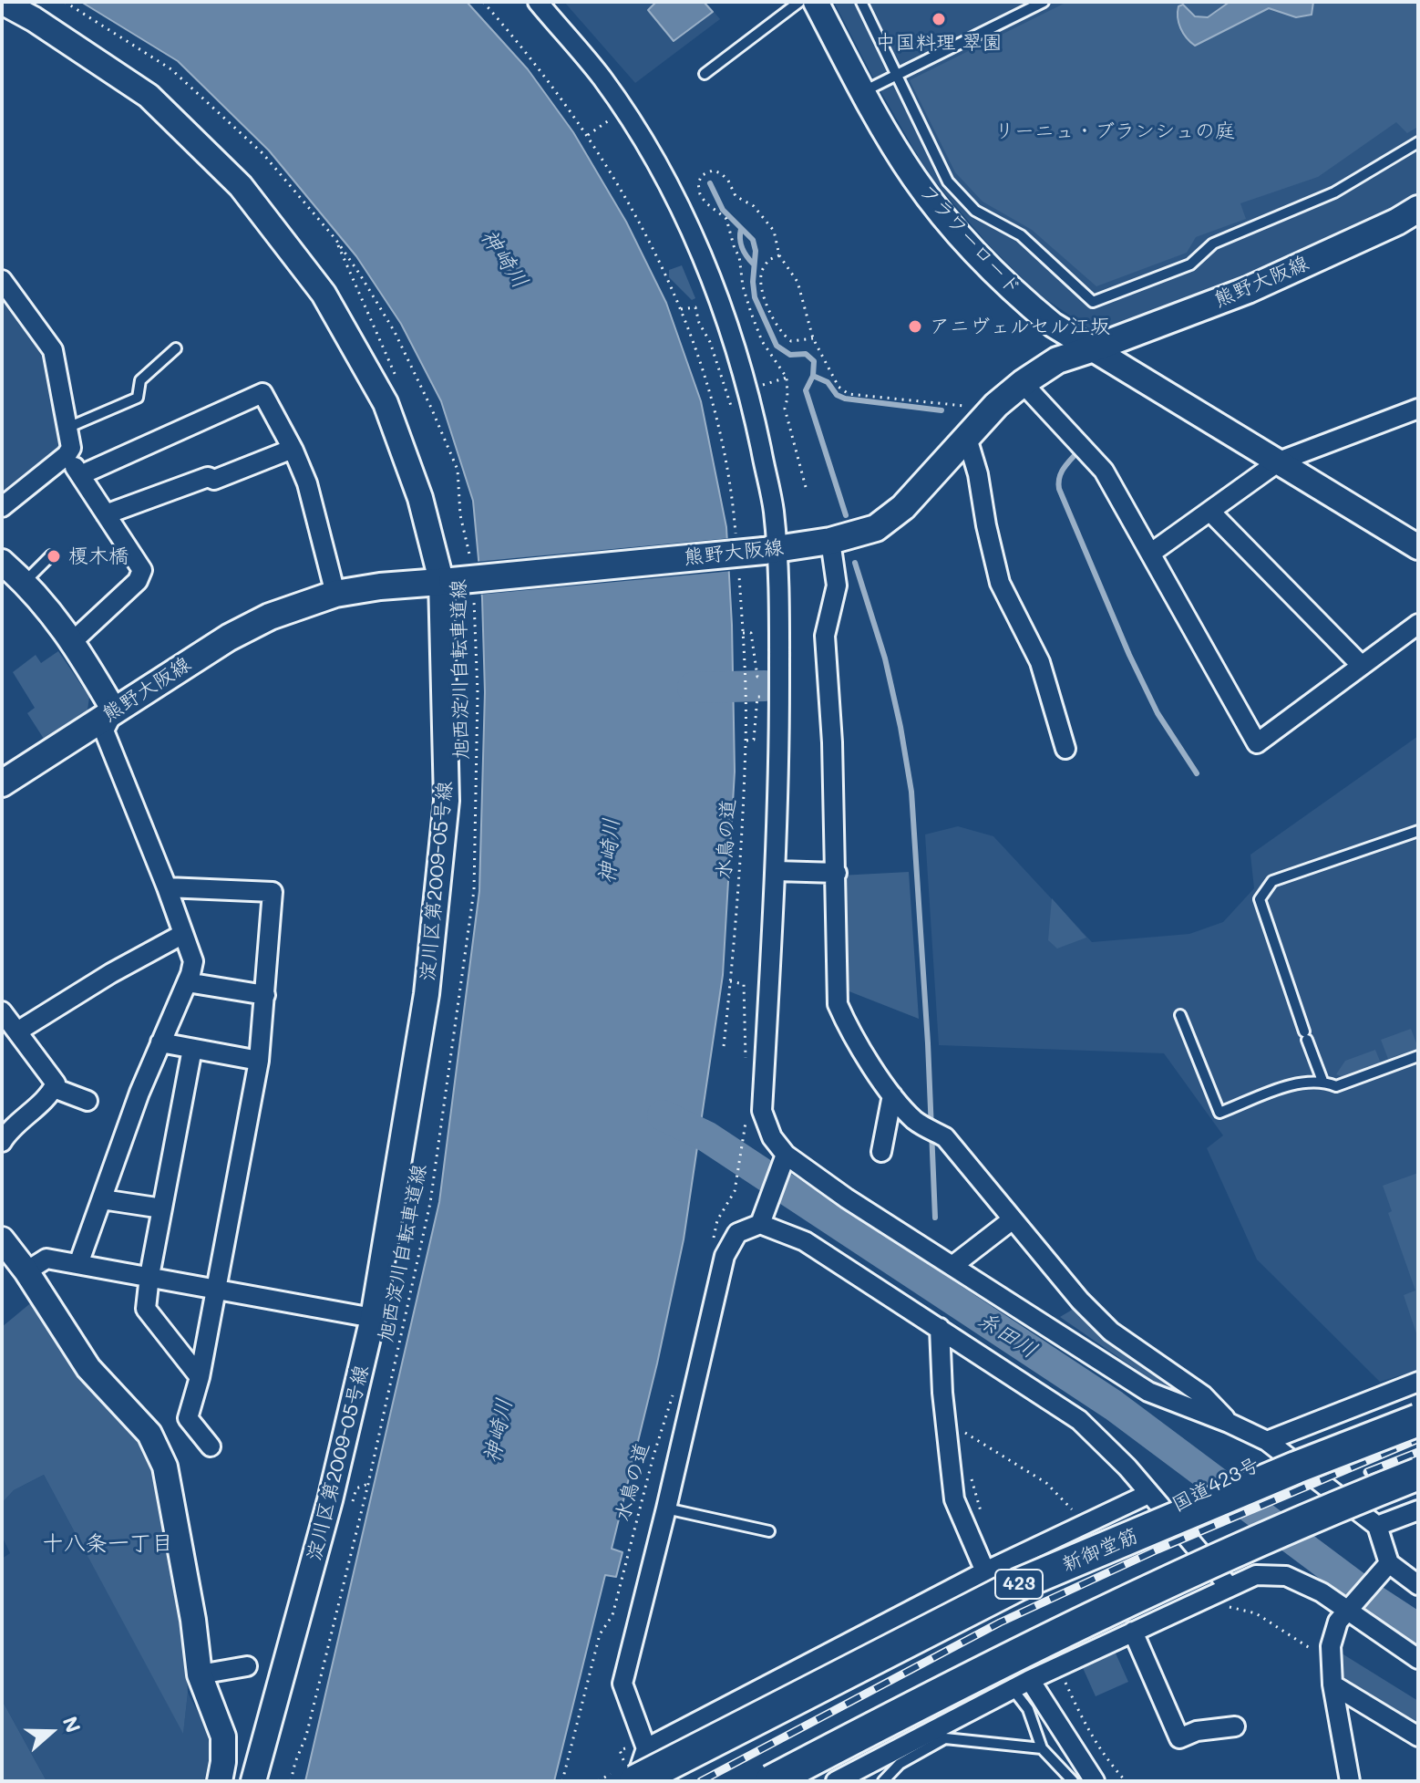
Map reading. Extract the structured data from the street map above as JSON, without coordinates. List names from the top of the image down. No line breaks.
{"streets":{"highway":["国道423号","新御堂筋","423"],"main road":["熊野大阪線"],"street":["フラワーロード","淀川区第2009-05号線"],"path":["旭西淀川自転車道線","水鳥の道"]},"crossings":[["フラワーロード","熊野大阪線"],["熊野大阪線","旭西淀川自転車道線"],["熊野大阪線","淀川区第2009-05号線"],["旭西淀川自転車道線","淀川区第2009-05号線"],["国道423号","新御堂筋"]],"districts":["十八条一丁目"],"water":["神崎川","糸田川"],"parks":["リーニュ・ブランシュの庭"],"places":["中国料理 翠園","アニヴェルセル江坂","榎木橋"],"north":"right"}
